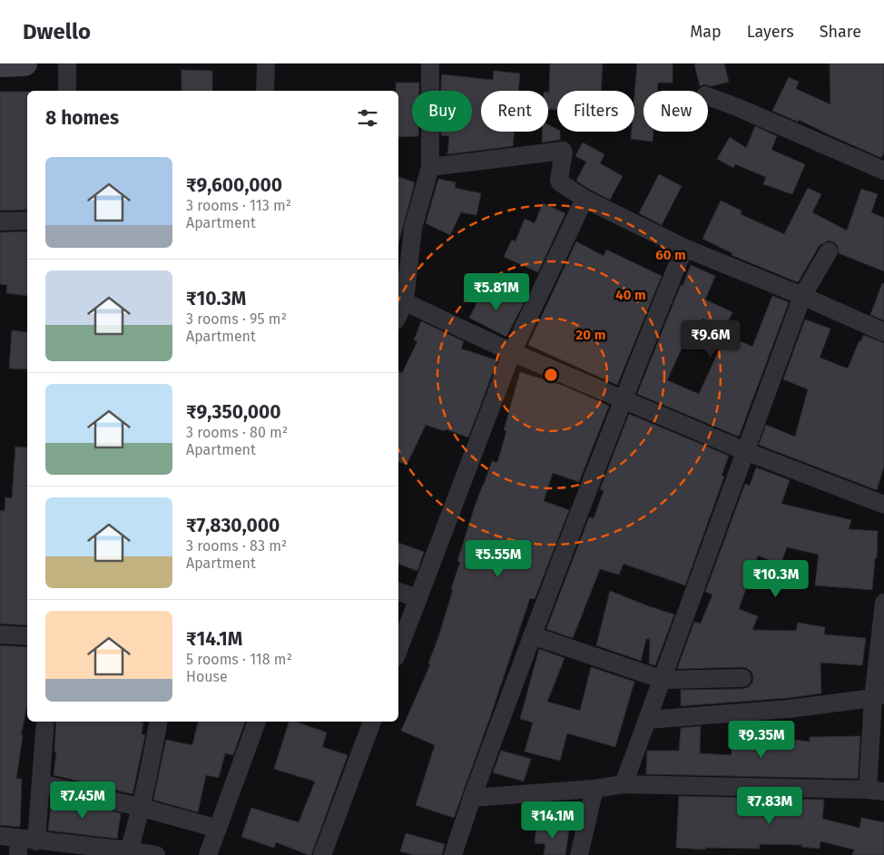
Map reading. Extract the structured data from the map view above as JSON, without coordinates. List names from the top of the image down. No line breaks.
{"page":{"header":"Dwello","nav":["Map","Layers","Share"],"chip":["Buy","Rent","Filters","New"],"heading":"8 homes","list":[{"name":"₹9,600,000","note":"3 rooms · 113 m² · Apartment"},{"name":"₹10.3M","note":"3 rooms · 95 m² · Apartment"},{"name":"₹9,350,000","note":"3 rooms · 80 m² · Apartment"},{"name":"₹7,830,000","note":"3 rooms · 83 m² · Apartment"},{"name":"₹14.1M","note":"5 rooms · 118 m² · House"}],"price":["₹5.81M","₹9.6M","₹5.55M","₹10.3M","₹9.35M","₹7.45M","₹7.83M","₹14.1M"]},"rings":["60 m","40 m","20 m"]}
